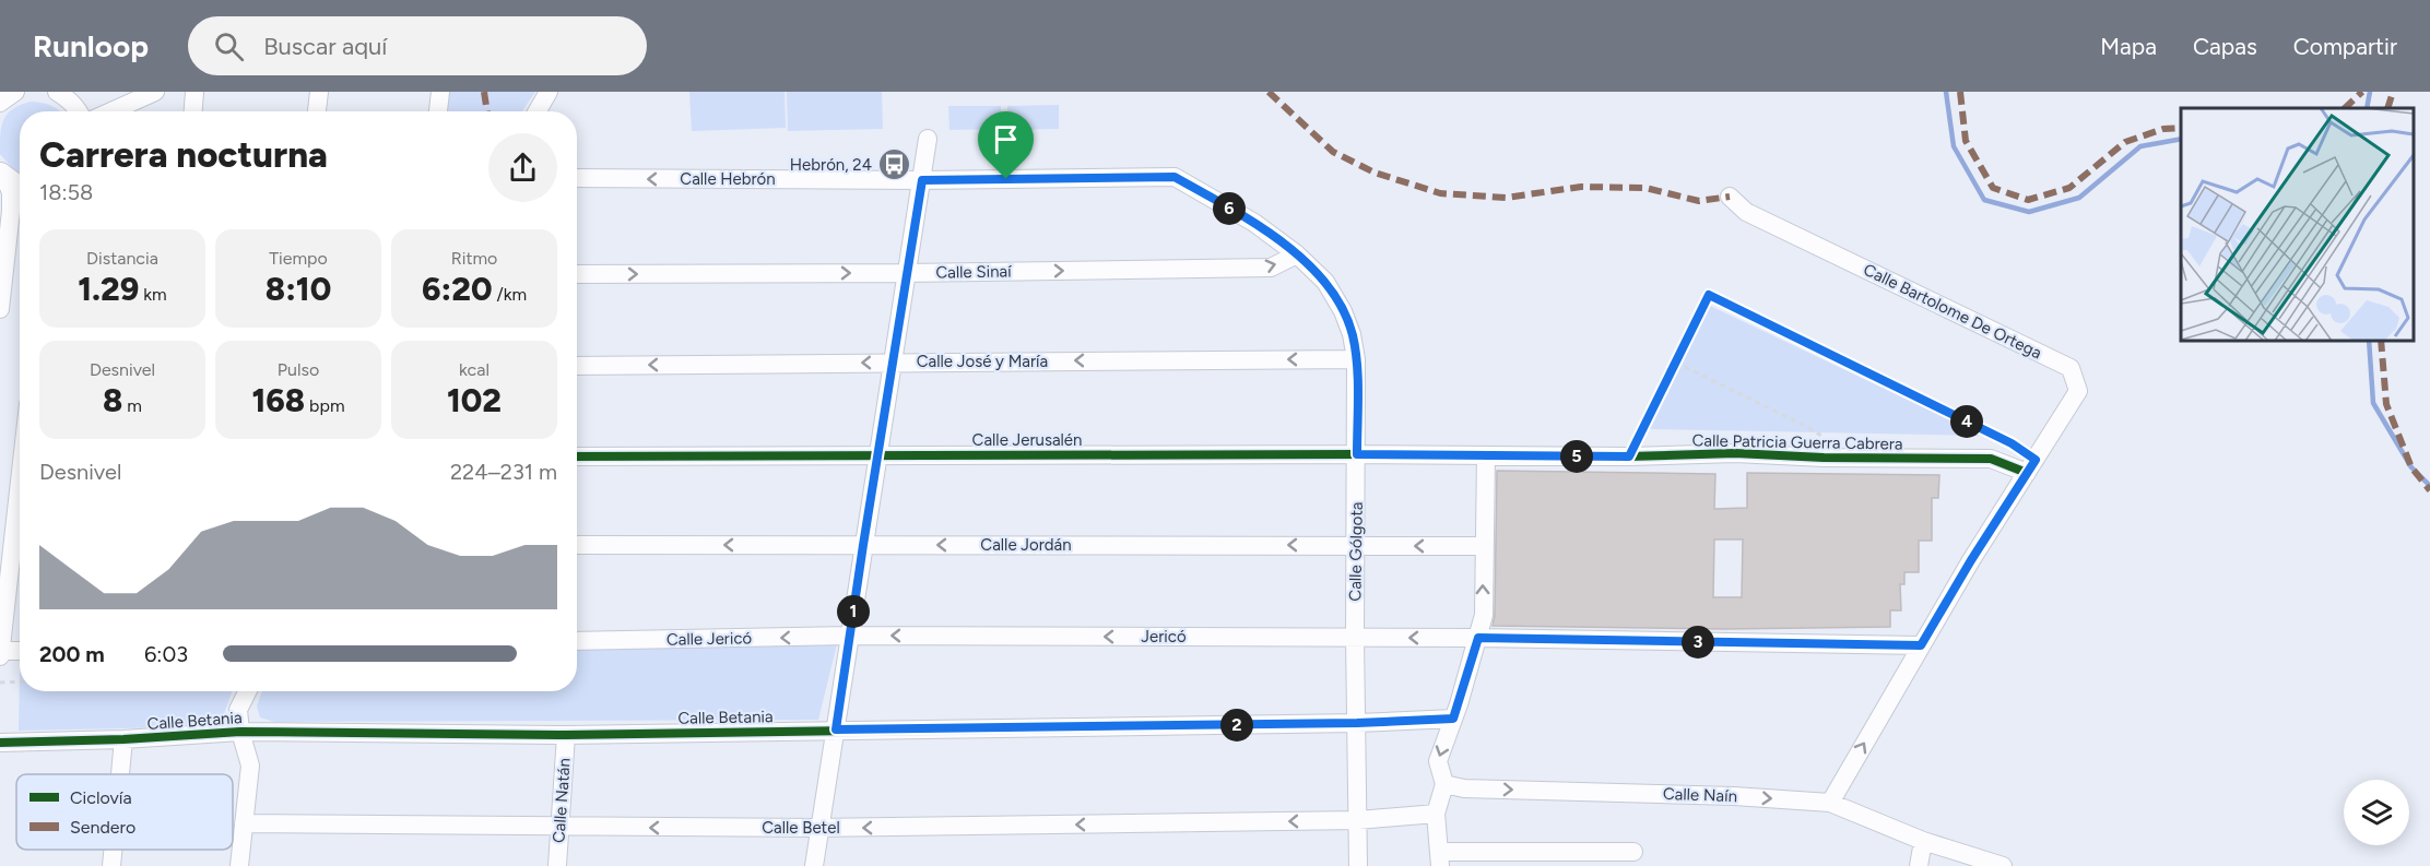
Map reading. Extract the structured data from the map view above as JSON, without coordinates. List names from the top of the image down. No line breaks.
{"streets":{"street":["Calle Hebrón","Calle Sinaí","Calle Bartolome De Ortega","Calle José y María","Calle Jerusalén","Calle Patricia Guerra Cabrera","Calle Jordán","Calle Gólgota","Jericó","Calle Jericó","Calle Betania","Calle Naín","Calle Natán","Calle Betel"]},"crossings":[["Calle Hebrón","Calle Sinaí"],["Calle Hebrón","Calle Gólgota"],["Calle Sinaí","Calle Gólgota"],["Calle Bartolome De Ortega","Calle Patricia Guerra Cabrera"],["Calle José y María","Calle Gólgota"],["Calle Jerusalén","Calle Patricia Guerra Cabrera"],["Calle Jerusalén","Calle Gólgota"],["Calle Jordán","Calle Gólgota"],["Calle Gólgota","Jericó"],["Calle Gólgota","Calle Betania"],["Calle Gólgota","Calle Betel"],["Jericó","Calle Jericó"],["Calle Betania","Calle Natán"],["Calle Natán","Calle Betel"]],"one_way":["Calle Hebrón","Calle Sinaí","Calle José y María","Calle Jordán","Jericó","Calle Jericó","Calle Betel"],"places":{"bus stop":["Hebrón, 24"]},"legend":["Ciclovía","Sendero"],"page":{"header":"Runloop","search":"Buscar aquí","nav":["Mapa","Capas","Compartir"],"heading":["Carrera nocturna","18:58"],"pins":["6","4","5","1","3","2"],"stats":[["Distancia","1.29 km"],["Tiempo","8:10"],["Ritmo","6:20 /km"],["Desnivel","8 m"],["Pulso","168 bpm"],["kcal","102"]],"chart":["Desnivel","224–231 m"],"list":[{"name":"200 m","note":"6:03"}]}}
